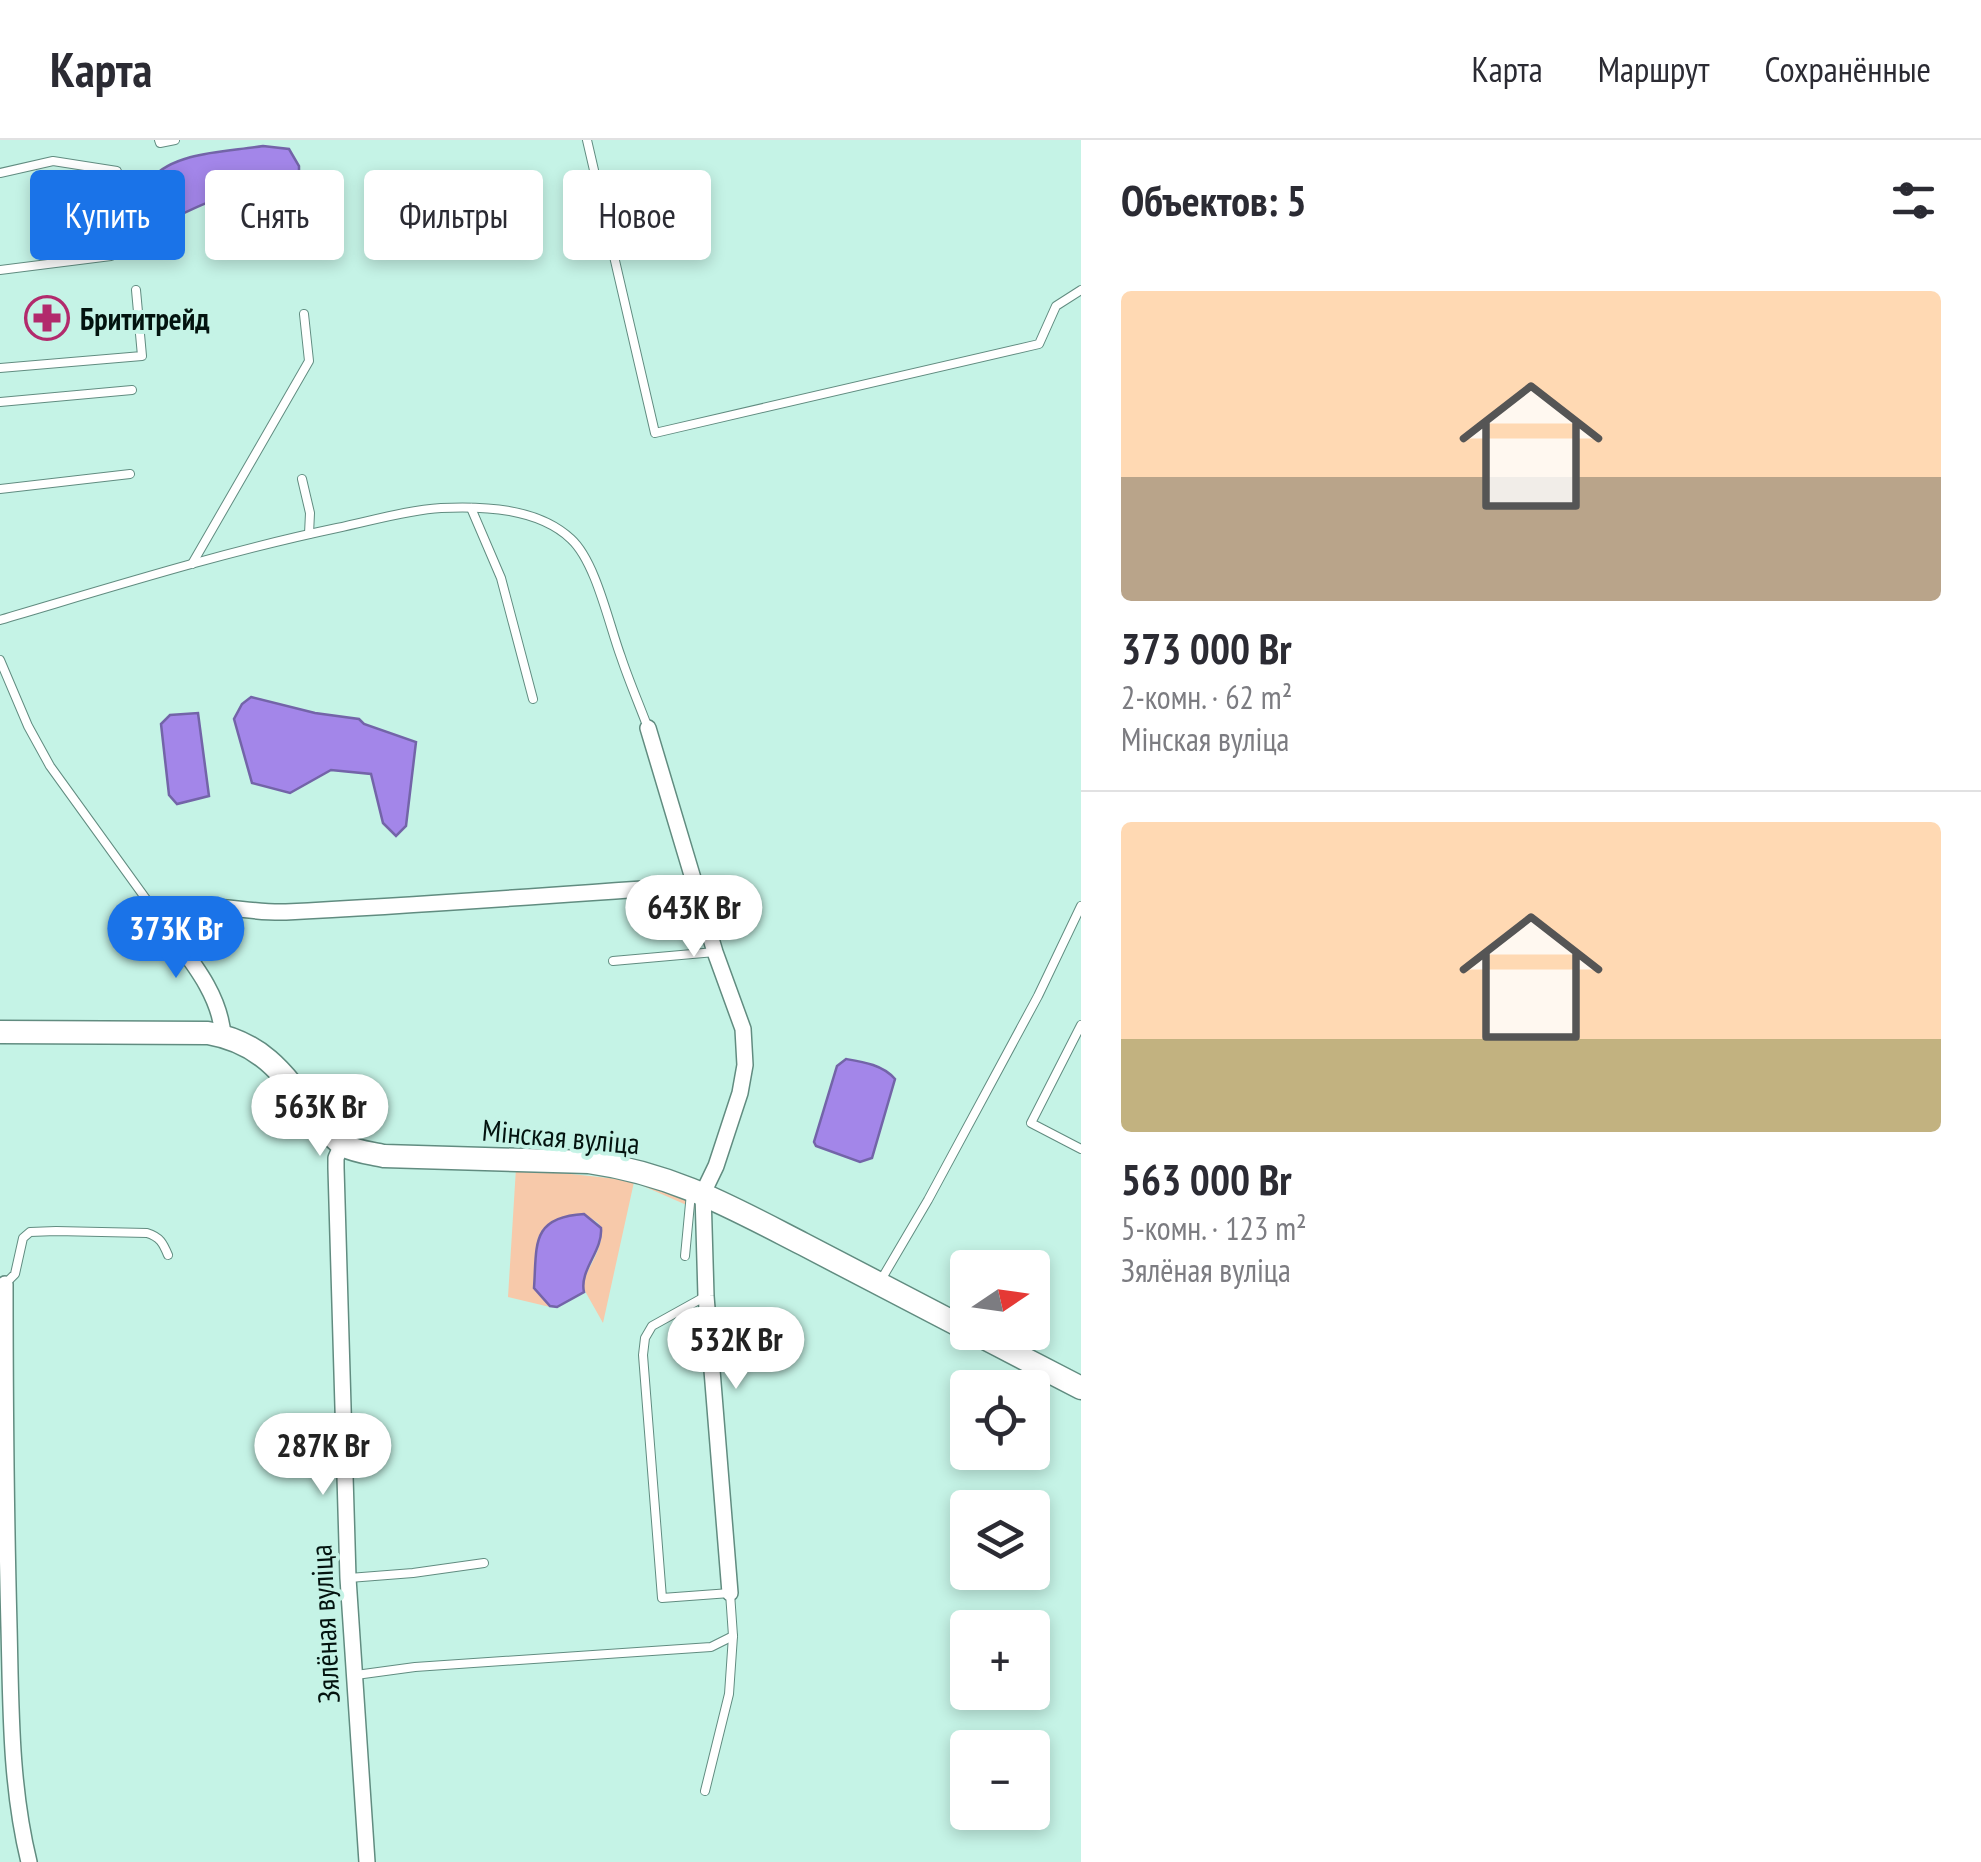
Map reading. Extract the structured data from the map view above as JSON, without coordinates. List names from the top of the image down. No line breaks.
{"streets":{"street":["Мінская вуліца","Зялёная вуліца"]},"crossings":[["Мінская вуліца","Зялёная вуліца"]],"places":{"pharmacy":["Брититрейд"]},"north":"right","page":{"header":"Карта","nav":["Карта","Маршрут","Сохранённые"],"heading":"Объектов: 5","chip":["Купить","Снять","Фильтры","Новое"],"list":[{"name":"373 000 Br","note":"2-комн. · 62 m² · Мінская вуліца"},{"name":"563 000 Br","note":"5-комн. · 123 m² · Зялёная вуліца"}],"price":["643K Br","373K Br","563K Br","532K Br","287K Br"],"map_buttons":["+","−"]}}
